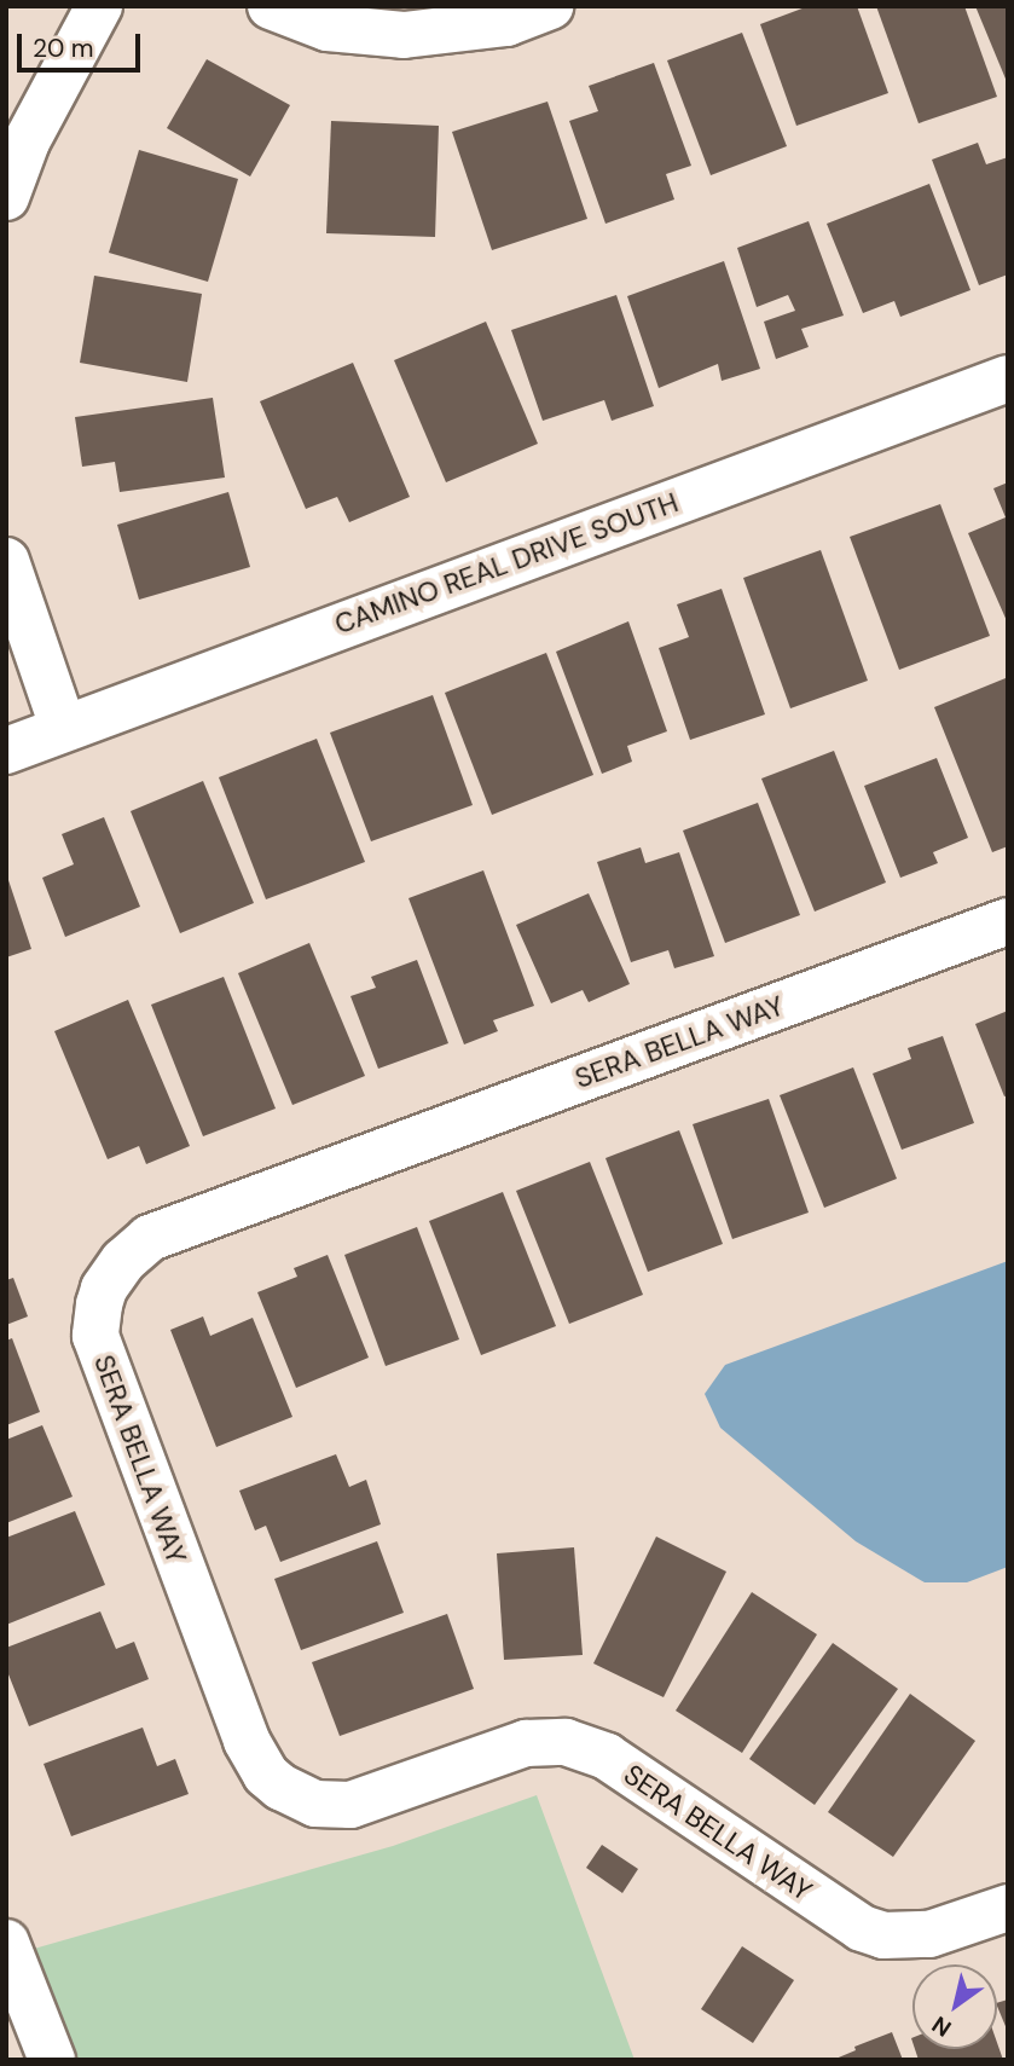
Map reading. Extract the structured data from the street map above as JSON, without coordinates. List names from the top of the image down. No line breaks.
{"streets":{"street":["CAMINO REAL DRIVE SOUTH","SERA BELLA WAY"]},"scale_bar":"20 m","north":"bottom left"}
